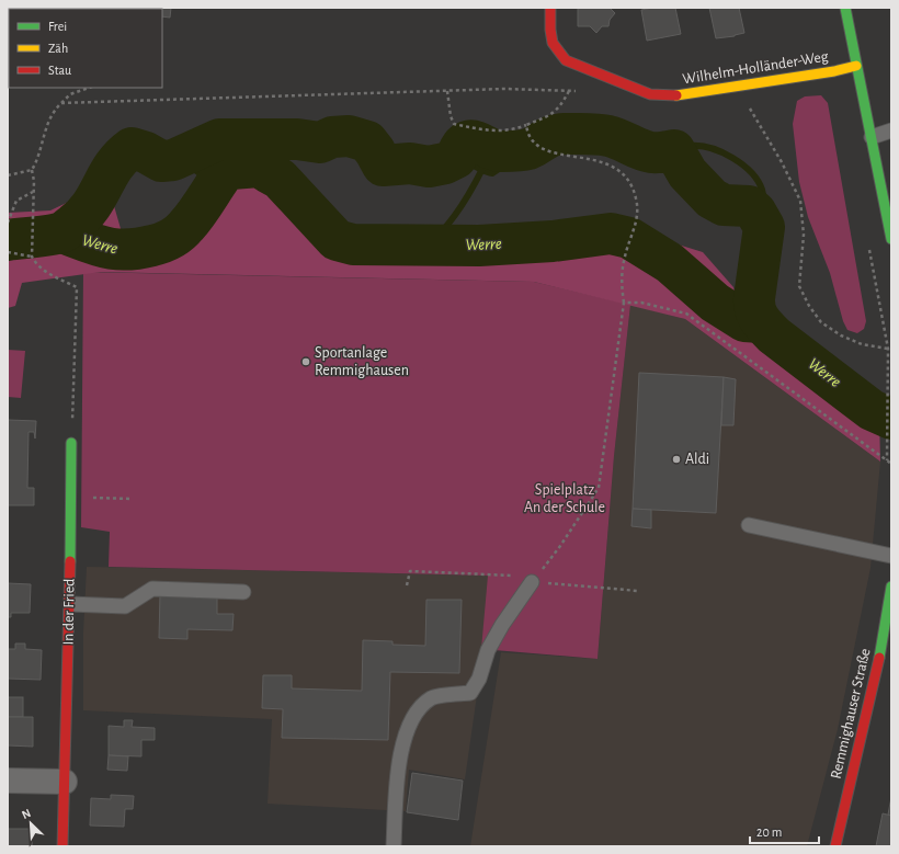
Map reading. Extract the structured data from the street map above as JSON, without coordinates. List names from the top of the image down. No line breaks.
{"streets":{"street":["Wilhelm-Holländer-Weg","In der Fried","Remmighauser Straße"]},"water":["Werre"],"parks":["Spielplatz An der Schule"],"places":["Sportanlage Remmighausen","Aldi"],"legend":["Frei","Zäh","Stau"],"scale_bar":"20 m","north":"top left"}
